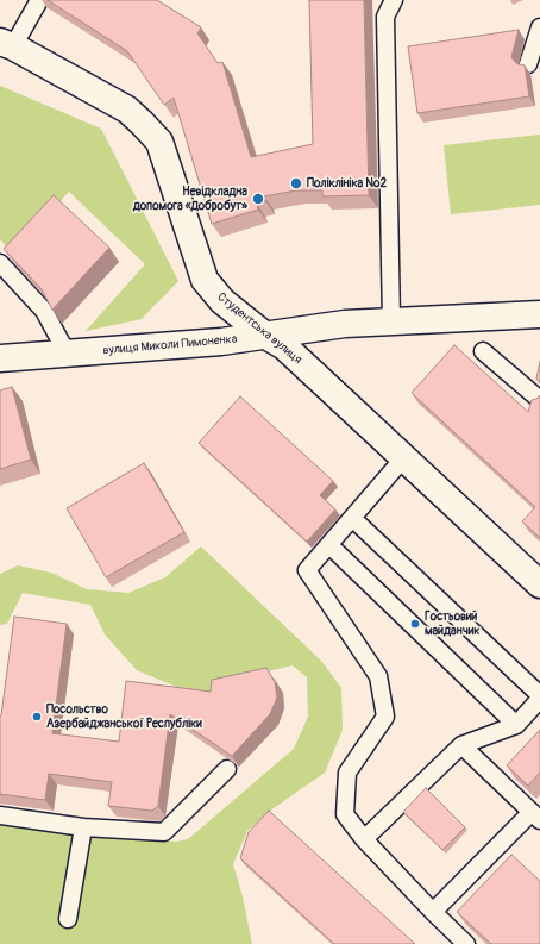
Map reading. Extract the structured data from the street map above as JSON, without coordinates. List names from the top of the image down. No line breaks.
{"streets":{"street":["Студентська вулиця","вулиця Миколи Пимоненка"]},"crossings":[["Студентська вулиця","вулиця Миколи Пимоненка"]],"places":["Поліклініка №2","Невідкладна допомога «Добробут»","Гостьовий майданчик","Посольство Азербайджанської Республіки"]}
